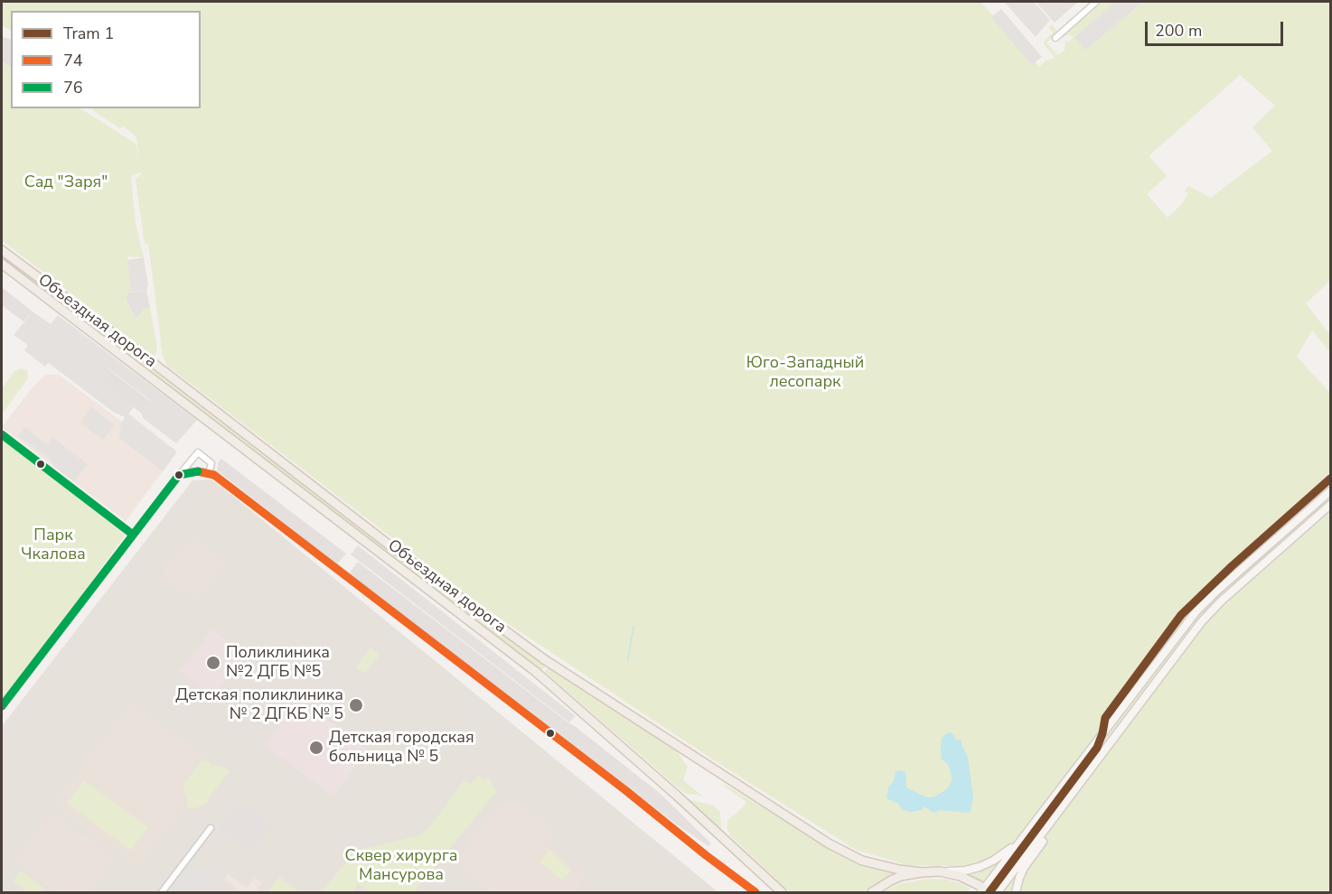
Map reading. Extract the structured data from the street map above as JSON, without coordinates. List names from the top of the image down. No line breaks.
{"streets":{"main road":["Объездная дорога"]},"parks":["Сад \"Заря\"","Юго-Западный лесопарк","Парк Чкалова","Сквер хирурга Мансурова"],"places":["Поликлиника №2 ДГБ №5","Детская поликлиника № 2 ДГКБ № 5","Детская городская больница № 5"],"lines":["transit line 76","transit line 74","tram line 1"],"legend":["Tram 1","74","76"],"scale_bar":"200 m"}
